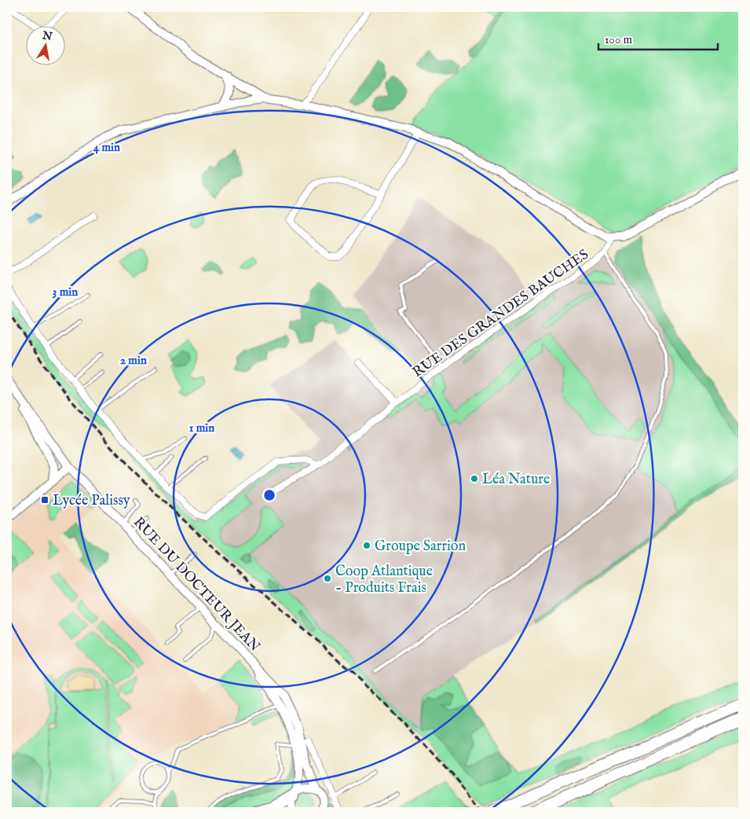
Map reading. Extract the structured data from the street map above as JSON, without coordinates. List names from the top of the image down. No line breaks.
{"streets":{"street":["RUE DES GRANDES BAUCHES","RUE DU DOCTEUR JEAN"]},"places":{"other":["Léa Nature","Groupe Sarrion","Coop Atlantique - Produits Frais"],"transit":["Lycée Palissy"]},"scale_bar":"100 m","north":"top","rings":["4 min","3 min","2 min","1 min"]}
